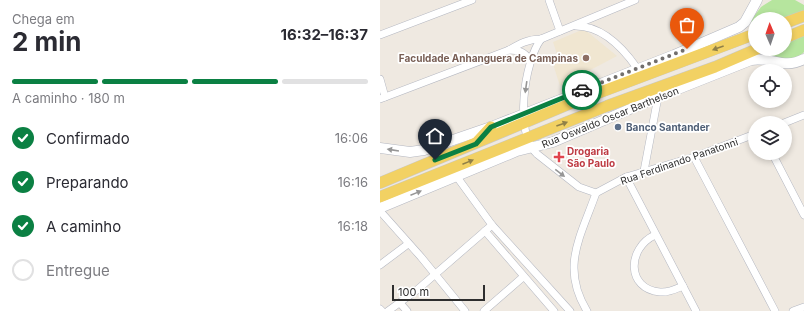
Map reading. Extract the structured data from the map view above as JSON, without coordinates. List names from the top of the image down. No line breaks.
{"streets":{"street":["Rua Oswaldo Oscar Barthelson","Rua Ferdinando Panatonni"]},"places":{"other":["Faculdade Anhanguera de Campinas","Banco Santander"],"health":["Drogaria São Paulo"]},"scale_bar":"100 m","north":"top","page":{"heading":["2 min","Chega em","16:32–16:37"],"bar":"A caminho · 180 m","list":[["Confirmado","16:06"],["Preparando","16:16"],["A caminho","16:18"],"Entregue"],"scale":"100 m"}}
